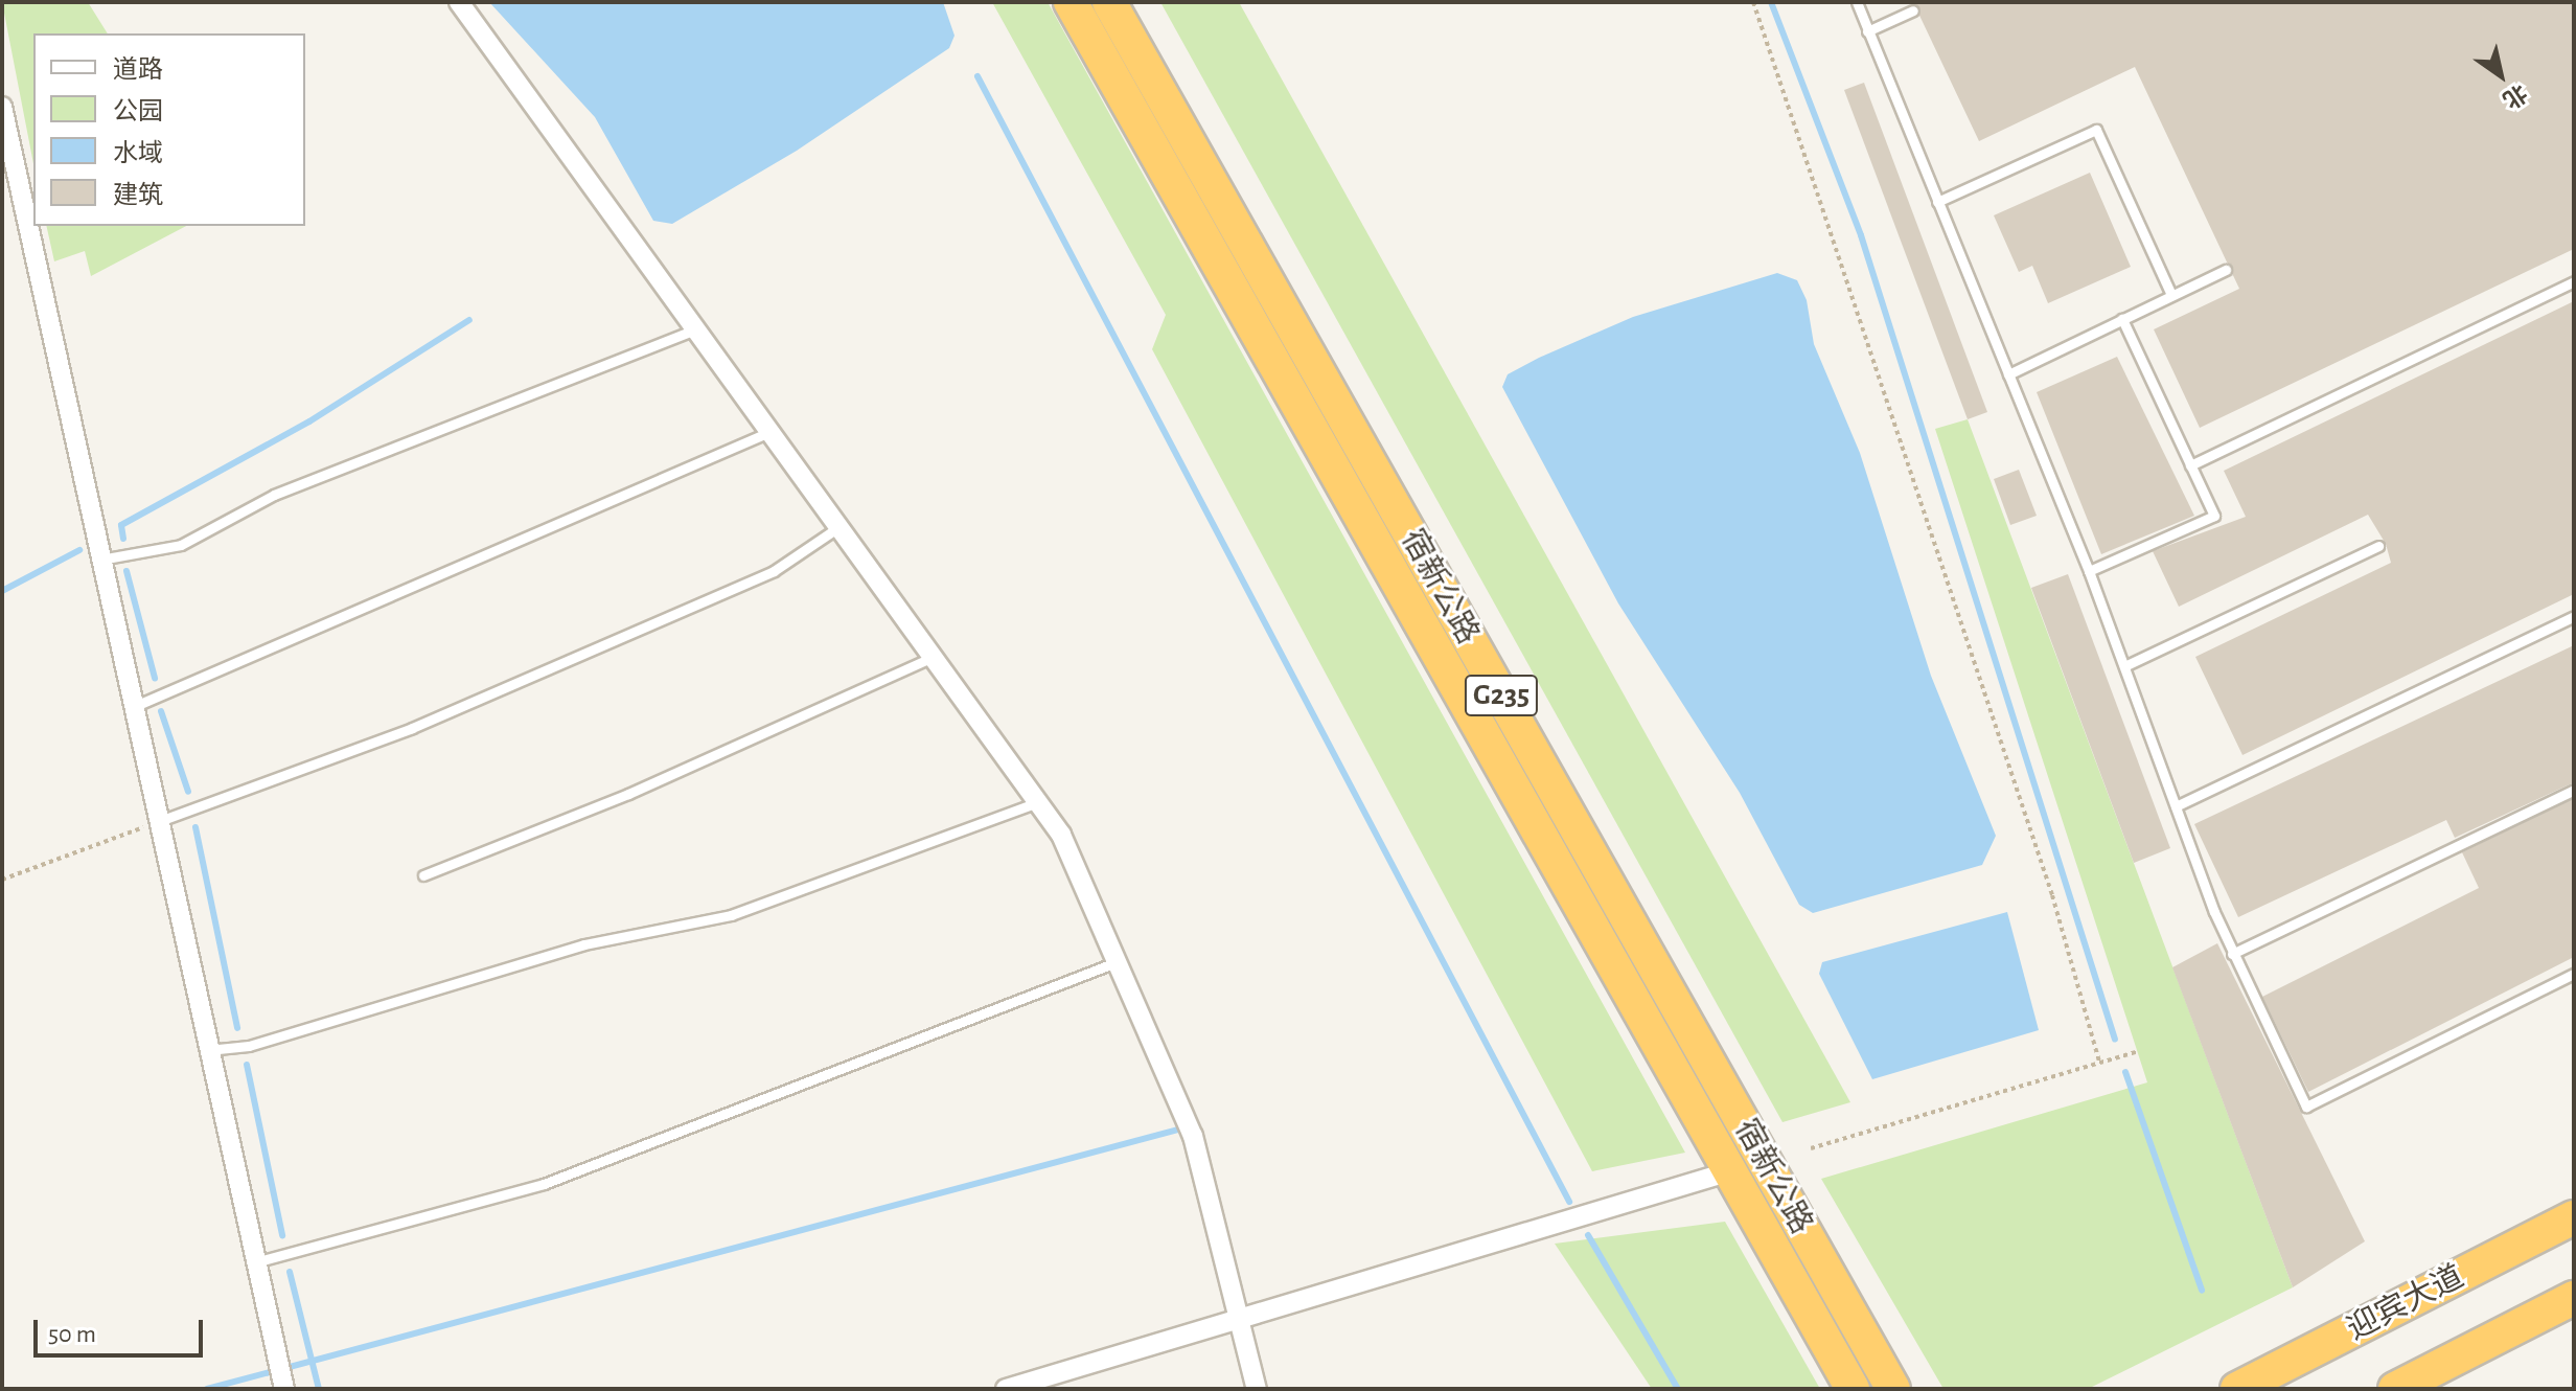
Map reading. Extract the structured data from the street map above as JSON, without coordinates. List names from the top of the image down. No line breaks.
{"streets":{"highway":["宿新公路","G235","迎宾大道"]},"legend":["道路","公园","水域","建筑"],"scale_bar":"50 m","north":"bottom right"}
